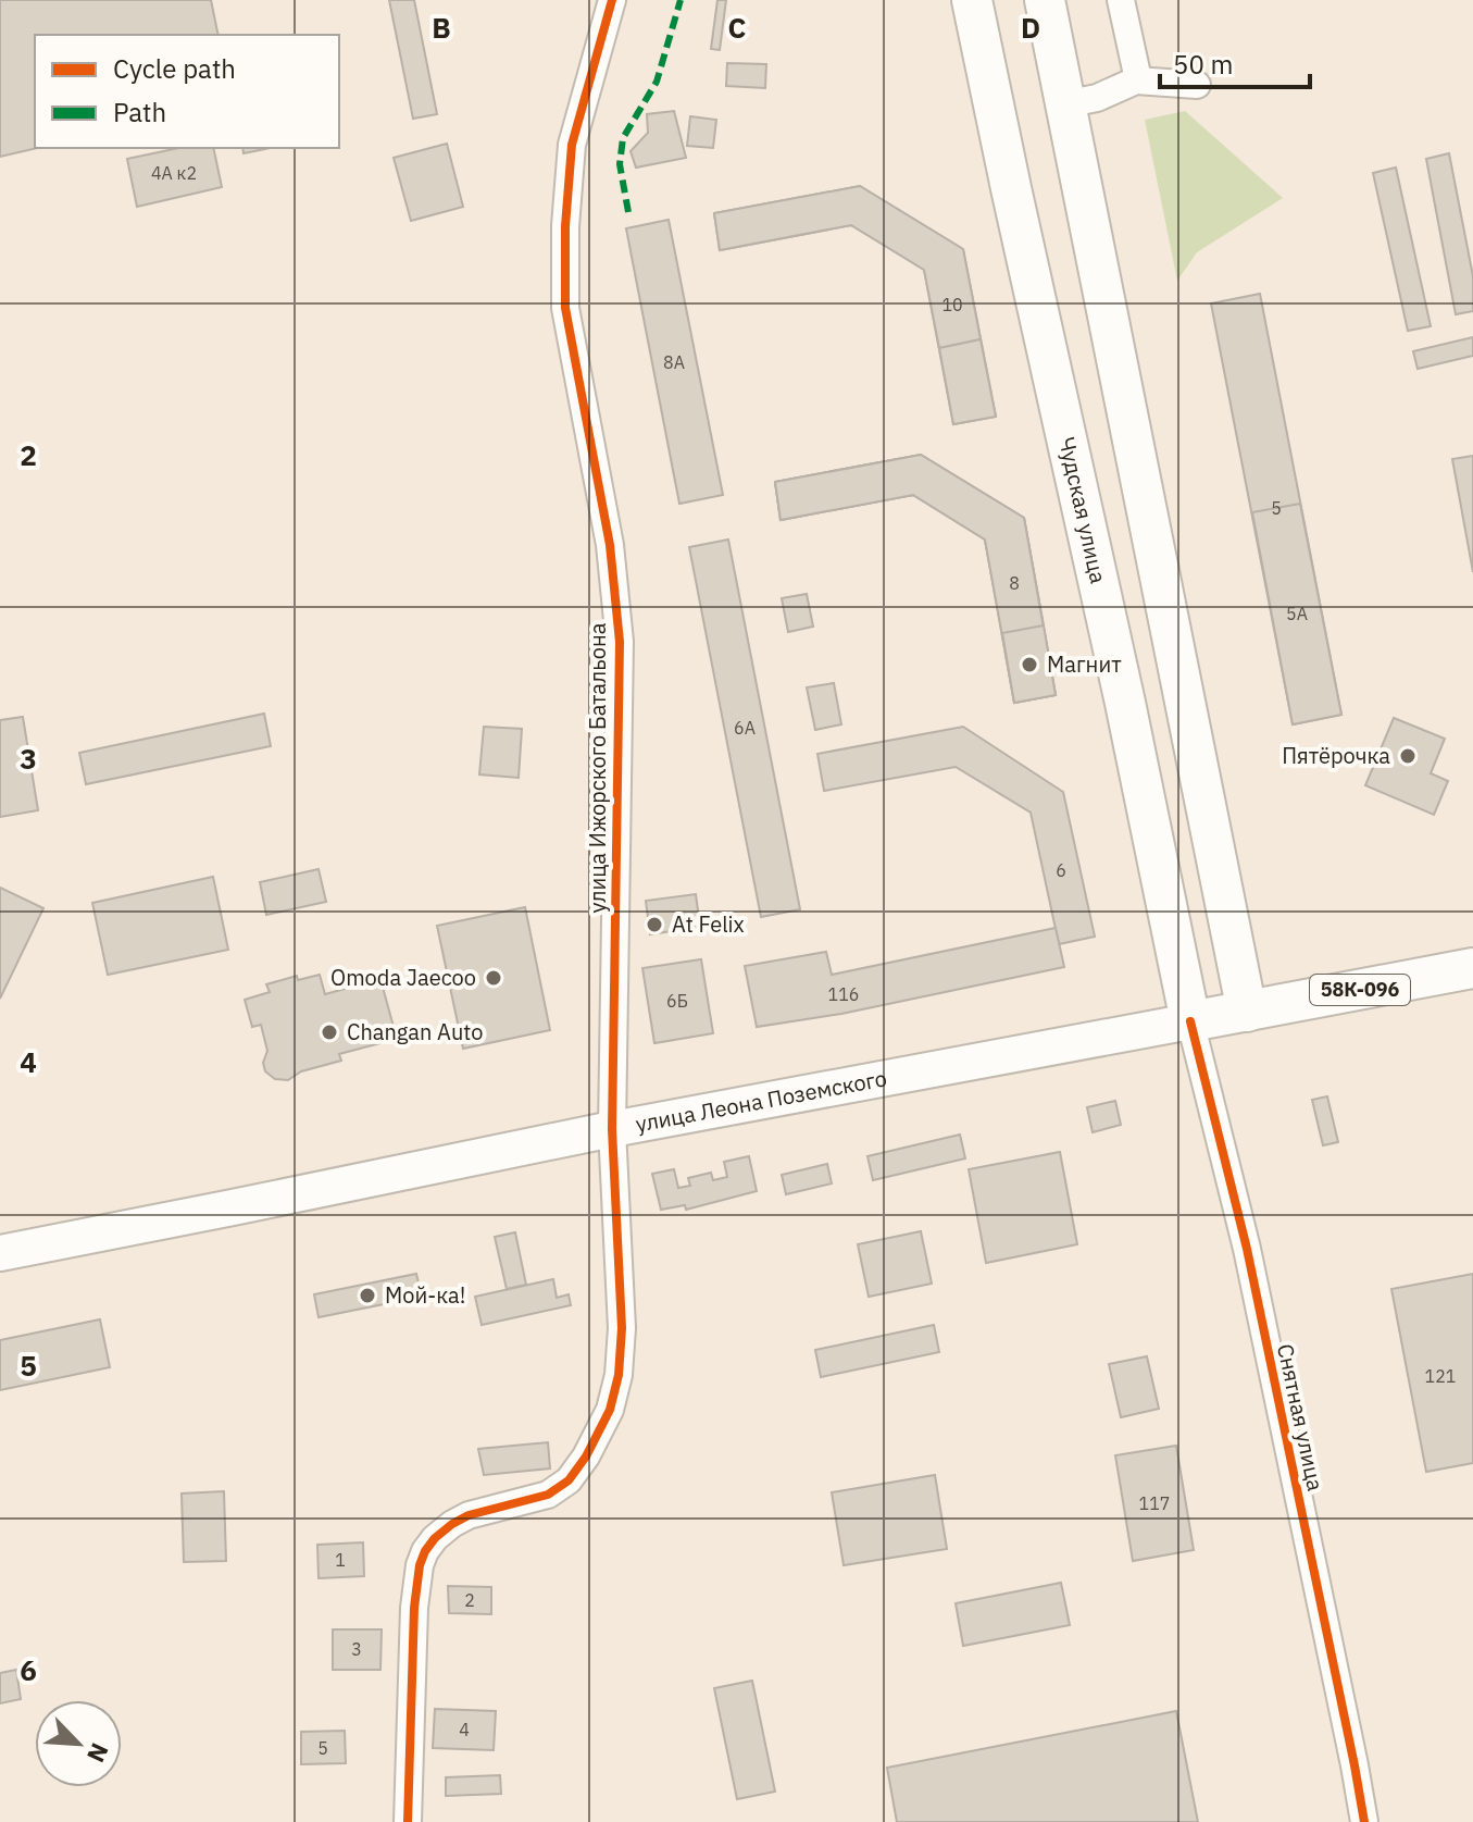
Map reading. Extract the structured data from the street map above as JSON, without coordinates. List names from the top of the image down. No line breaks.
{"streets":{"highway":["Чудская улица","58К-096","улица Леона Поземского"],"street":["улица Ижорского Батальона","Снятная улица"]},"crossings":[["Чудская улица","улица Леона Поземского"],["Чудская улица","Снятная улица"],["улица Ижорского Батальона","улица Леона Поземского"],["улица Леона Поземского","Снятная улица"]],"places":["Магнит","Пятёрочка","At Felix","Omoda Jaecoo","Changan Auto","Мой-ка!"],"house_numbers":["4А к2","10","8А","5","8","5А","6А","6","116","6Б","121","117","1","2","3","4","5"],"legend":["Cycle path","Path"],"scale_bar":"50 m","north":"bottom right","grid":{"columns":["B","C","D"],"rows":["2","3","4","5","6"]}}
